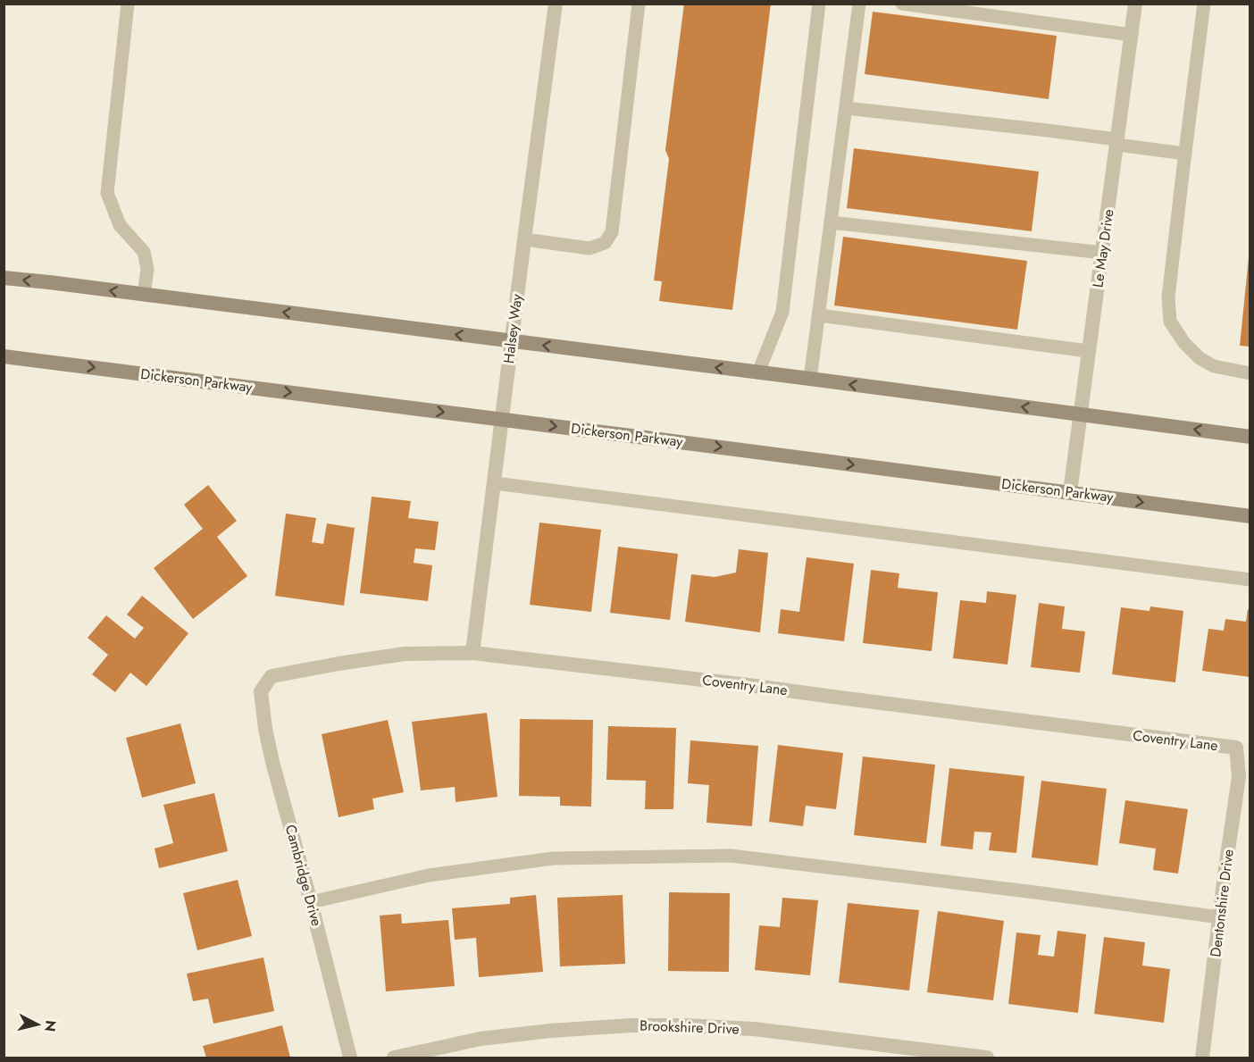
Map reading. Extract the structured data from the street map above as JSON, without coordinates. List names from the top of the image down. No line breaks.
{"streets":{"main road":["Dickerson Parkway"],"street":["Le May Drive","Halsey Way","Coventry Lane","Cambridge Drive","Dentonshire Drive","Brookshire Drive"]},"crossings":[["Le May Drive","Dickerson Parkway"],["Halsey Way","Dickerson Parkway"],["Halsey Way","Coventry Lane"],["Coventry Lane","Cambridge Drive"],["Coventry Lane","Dentonshire Drive"]],"north":"right"}
